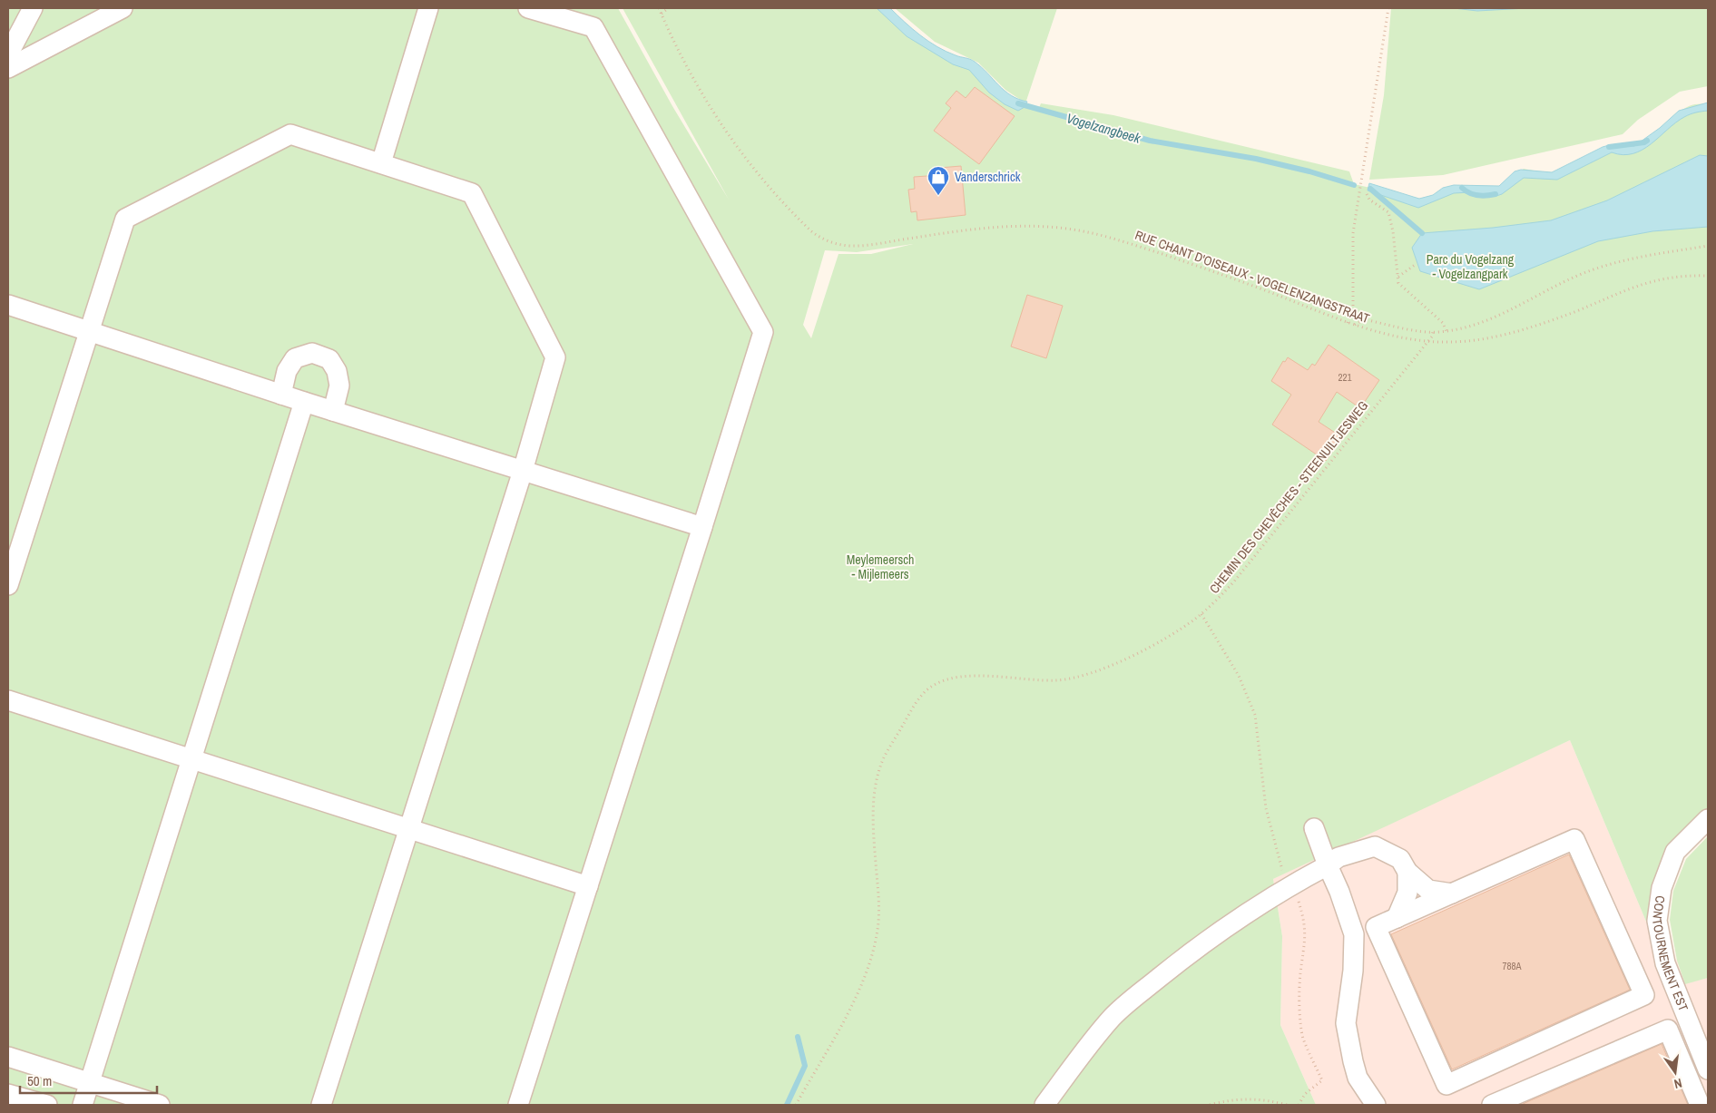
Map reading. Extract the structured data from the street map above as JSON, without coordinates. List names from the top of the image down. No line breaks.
{"streets":{"street":["CONTOURNEMENT EST"],"path":["RUE CHANT D'OISEAUX - VOGELENZANGSTRAAT","CHEMIN DES CHEVÊCHES - STEENUILTJESWEG"]},"crossings":[["RUE CHANT D'OISEAUX - VOGELENZANGSTRAAT","CHEMIN DES CHEVÊCHES - STEENUILTJESWEG"]],"water":["Vogelzangbeek"],"parks":["Parc du Vogelzang - Vogelzangpark","Meylemeersch - Mijlemeers"],"places":{"shop":["Vanderschrick"]},"house_numbers":["221","788A"],"scale_bar":"50 m","north":"bottom"}
